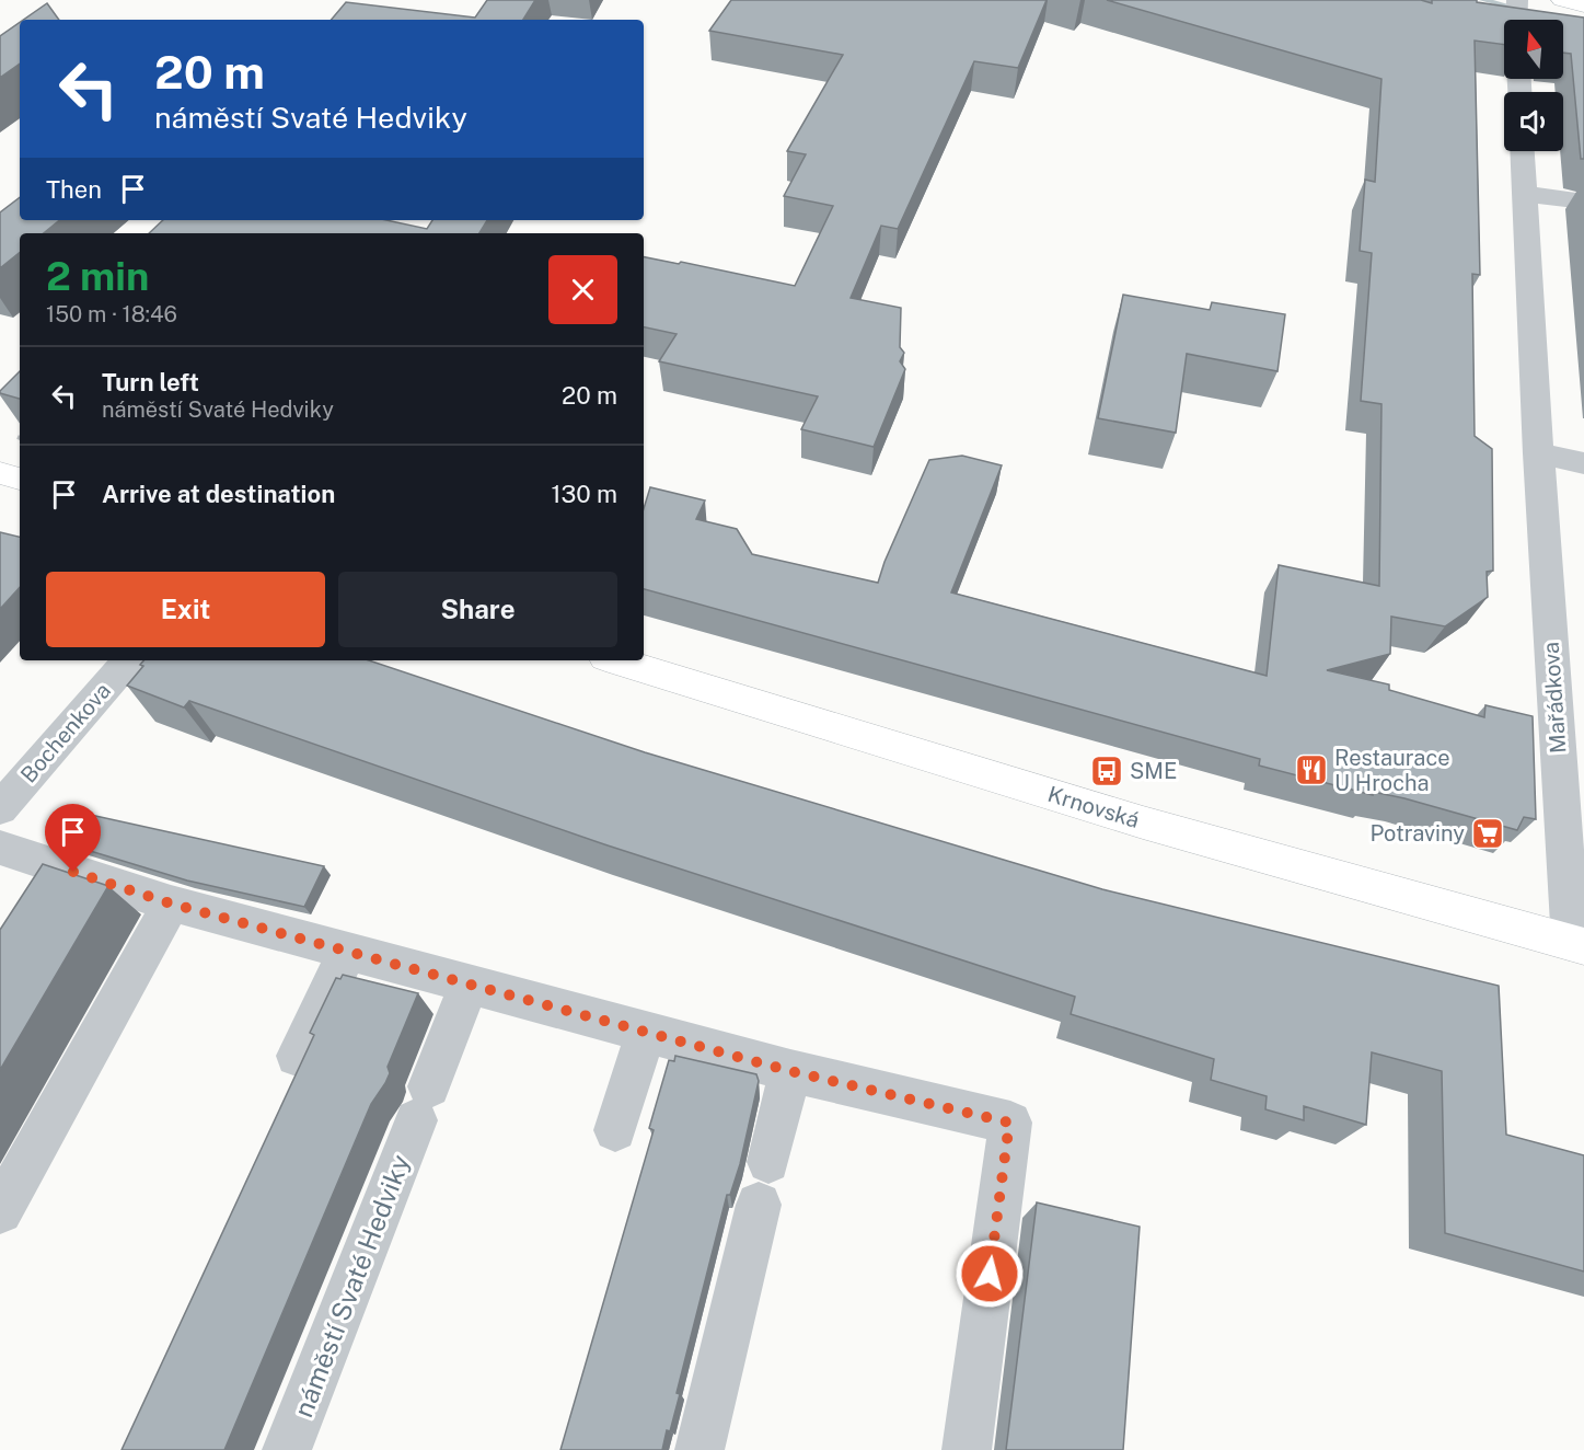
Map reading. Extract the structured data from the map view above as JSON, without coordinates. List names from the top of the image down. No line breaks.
{"streets":{"main road":["Krnovská"],"street":["Mařádkova","Bochenkova","náměstí Svaté Hedviky"]},"crossings":[["Mařádkova","Krnovská"]],"places":{"restaurant":["Restaurace U Hrocha"],"bus stop":["SME"],"supermarket":["Potraviny"]},"north":"top","page":{"turn":["20 m","náměstí Svaté Hedviky"],"then":"Then","heading":["2 min","150 m · 18:46"],"list":[{"name":"Turn left","note":"náměstí Svaté Hedviky","value":"20 m"},{"name":"Arrive at destination","value":"130 m"}],"buttons":["Exit","Share"]}}
